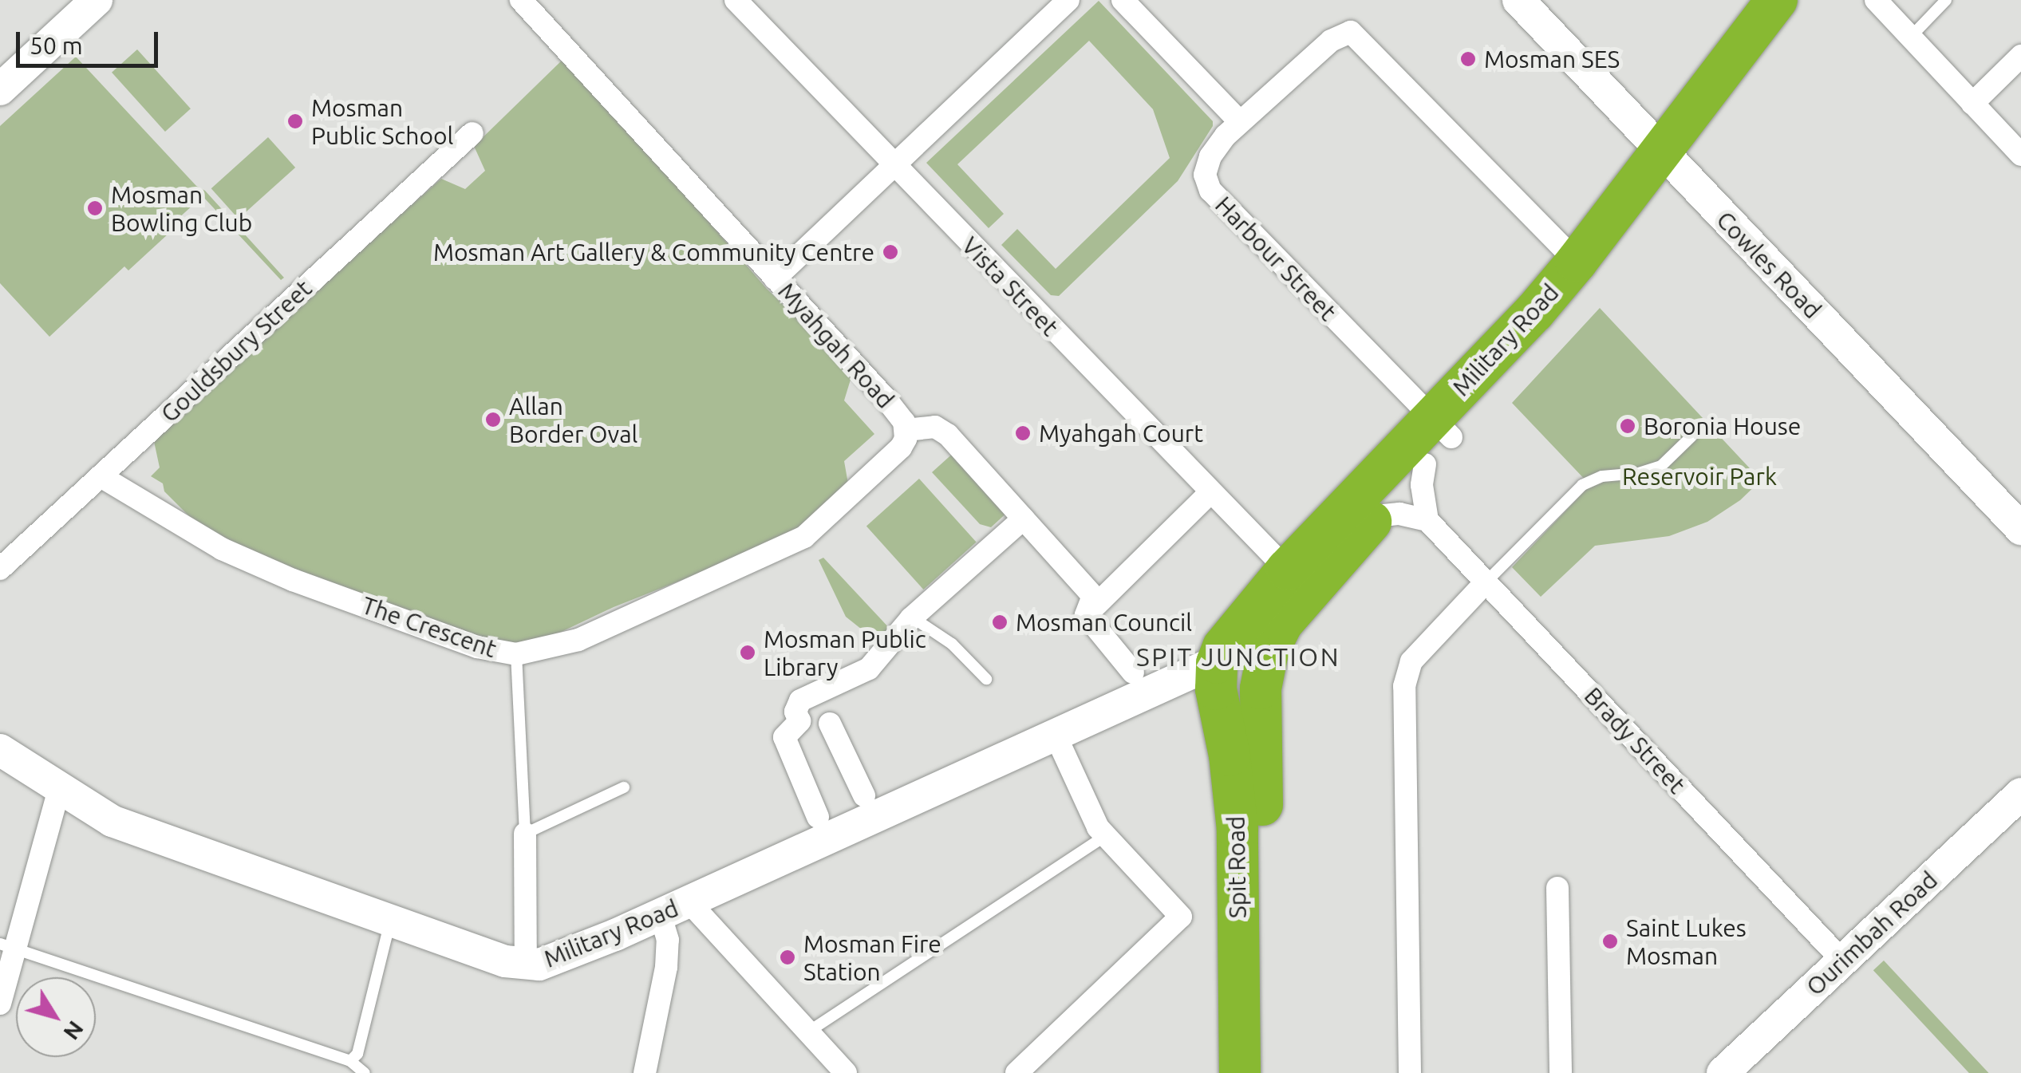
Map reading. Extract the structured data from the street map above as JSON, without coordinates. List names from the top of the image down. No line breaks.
{"streets":{"highway":["Military Road","Spit Road"],"main road":["Cowles Road","Ourimbah Road"],"street":["Harbour Street","Vista Street","Myahgah Road","Gouldsbury Street","The Crescent","Brady Street"]},"crossings":[["Harbour Street","Military Road"],["Cowles Road","Military Road"],["Vista Street","Military Road"],["Military Road","Spit Road"],["Myahgah Road","The Crescent"],["Gouldsbury Street","The Crescent"],["Brady Street","Ourimbah Road"]],"districts":["SPIT JUNCTION"],"parks":["Reservoir Park"],"places":["Mosman SES","Mosman Public School","Mosman Bowling Club","Mosman Art Gallery & Community Centre","Allan Border Oval","Boronia House","Myahgah Court","Mosman Council","Mosman Public Library","Saint Lukes Mosman","Mosman Fire Station"],"scale_bar":"50 m","north":"bottom right"}
